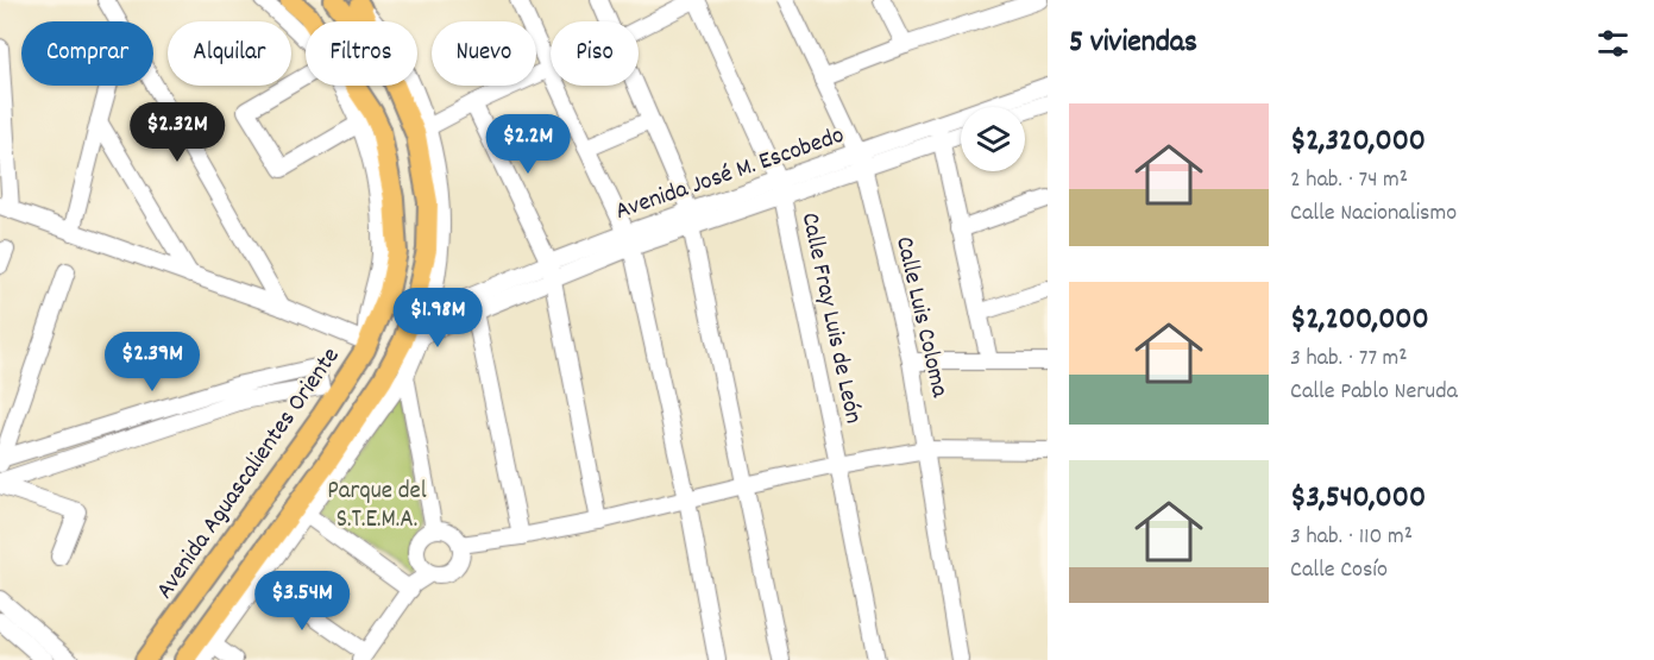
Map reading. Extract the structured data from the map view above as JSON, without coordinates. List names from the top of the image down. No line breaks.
{"streets":{"main road":["Avenida Aguascalientes Oriente"],"street":["Avenida José M. Escobedo","Calle Luis Coloma","Calle Fray Luis de León"]},"crossings":[["Avenida José M. Escobedo","Calle Luis Coloma"],["Avenida José M. Escobedo","Calle Fray Luis de León"]],"parks":["Parque del S.T.E.M.A."],"page":{"heading":"5 viviendas","chip":["Comprar","Alquilar","Filtros","Nuevo","Piso"],"list":[{"name":"$2,320,000","note":"2 hab. · 74 m² · Calle Nacionalismo"},{"name":"$2,200,000","note":"3 hab. · 77 m² · Calle Pablo Neruda"},{"name":"$3,540,000","note":"3 hab. · 110 m² · Calle Cosío"}],"price":["$2.32M","$2.2M","$1.98M","$2.39M","$3.54M"]}}
